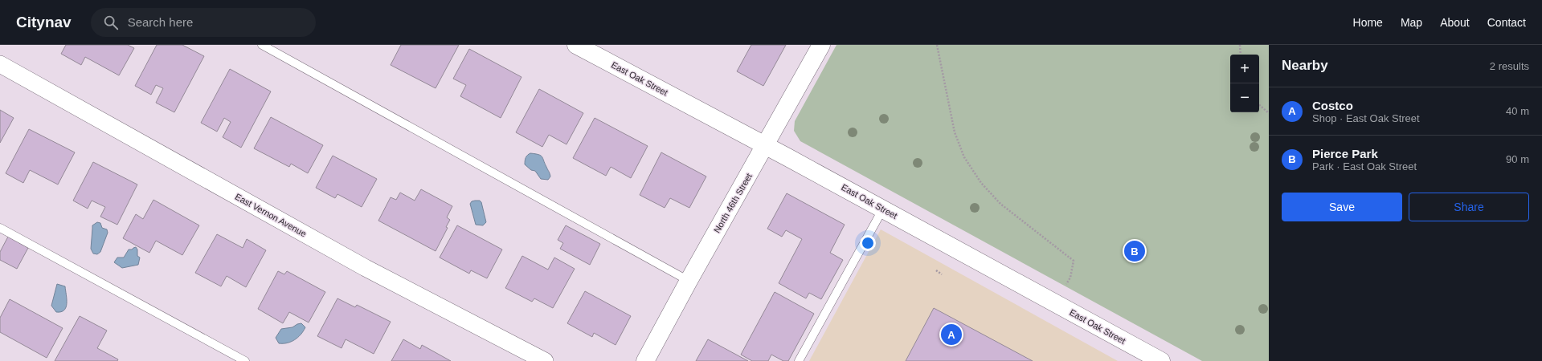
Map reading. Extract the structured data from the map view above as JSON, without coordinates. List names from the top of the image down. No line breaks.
{"streets":{"street":["East Oak Street","North 46th Street","East Vernon Avenue"]},"crossings":[["East Oak Street","North 46th Street"]],"page":{"header":"Citynav","search":"Search here","nav":["Home","Map","About","Contact"],"heading":["Nearby","2 results"],"map_buttons":["+","−"],"list":[{"mark":"A","name":"Costco","note":"Shop · East Oak Street","value":"40 m"},{"mark":"B","name":"Pierce Park","note":"Park · East Oak Street","value":"90 m"}],"buttons":["Save","Share"],"pins":["B","A"]}}
